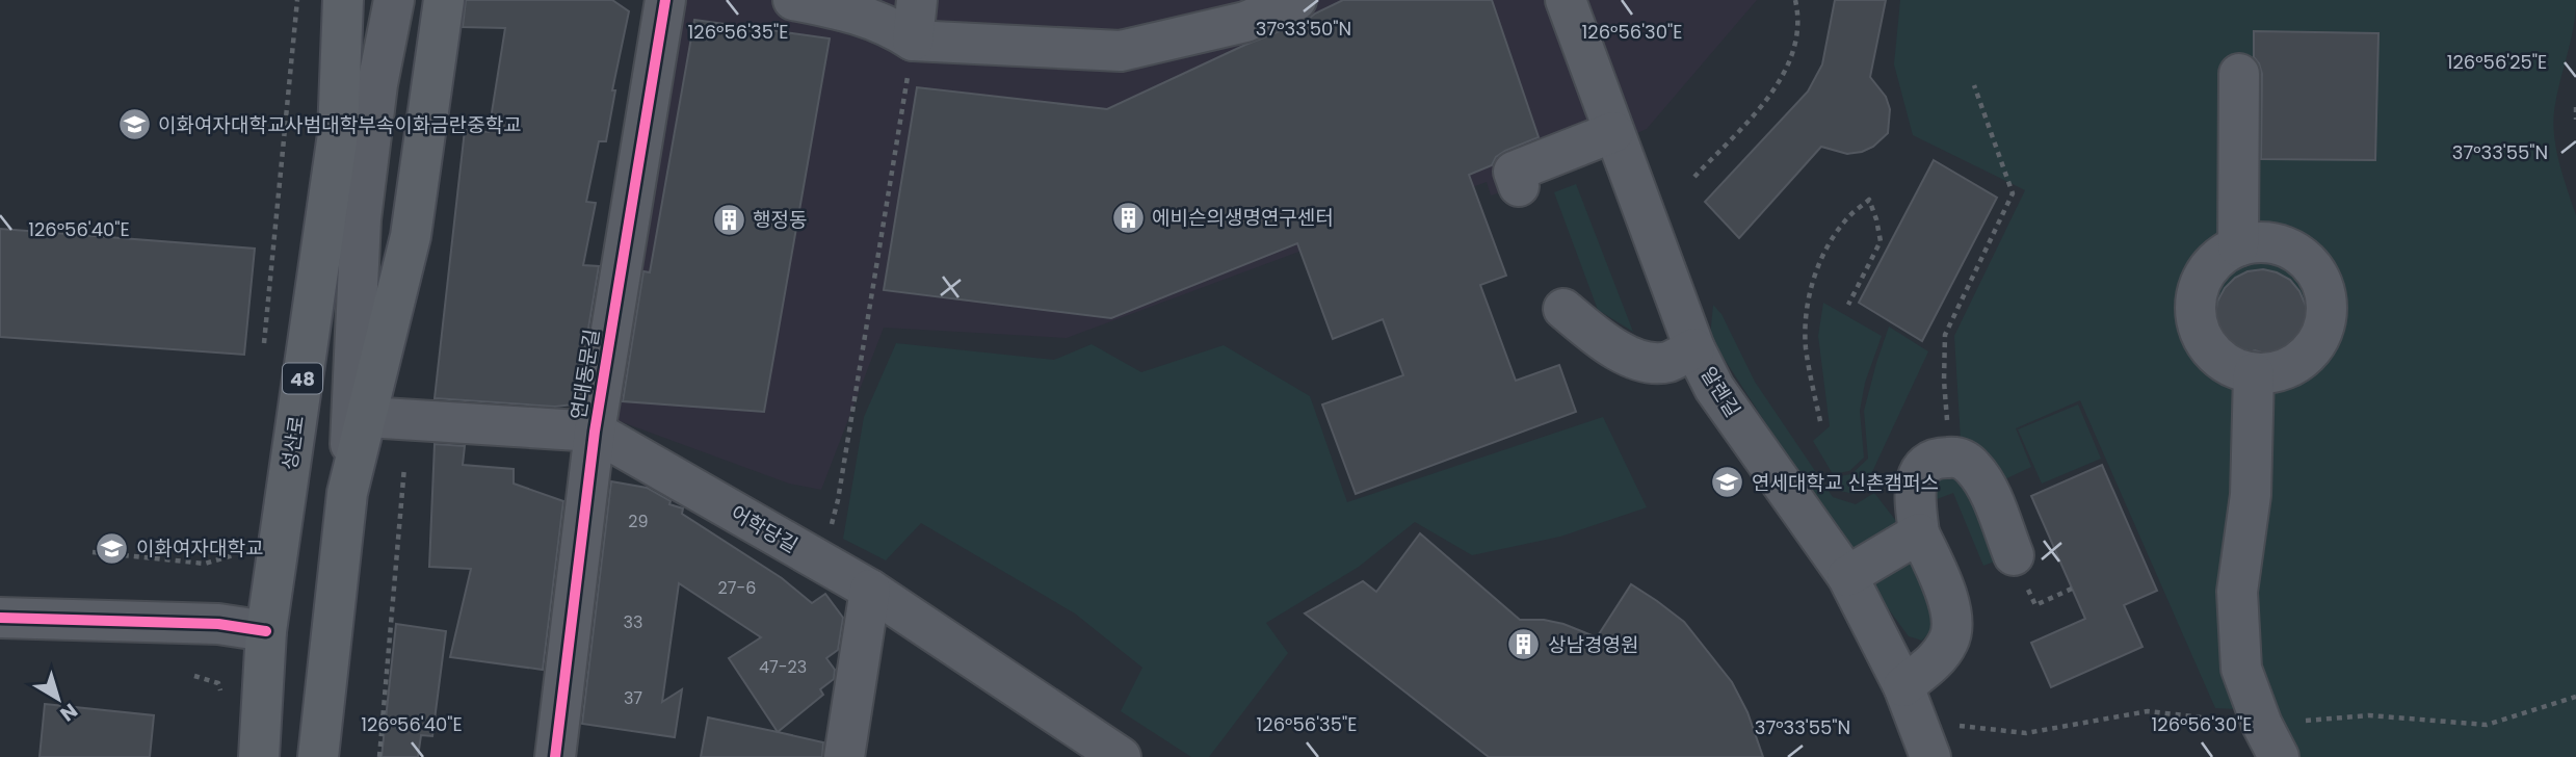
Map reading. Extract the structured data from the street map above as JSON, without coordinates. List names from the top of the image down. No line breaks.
{"streets":{"main road":["48","성산로"],"street":["연대동문길","알렌길","어학당길"]},"crossings":[["연대동문길","어학당길"]],"places":{"school or university":["이화여자대학교사범대학부속이화금란중학교","연세대학교 신촌캠퍼스","이화여자대학교"],"building":["에비슨의생명연구센터","행정동","상남경영원"]},"house_numbers":["29","27-6","33","47-23","37"],"north":"bottom right","coordinates":["37°33'50\"N","126°56'35\"E","126°56'30\"E","126°56'25\"E","37°33'55\"N","126°56'40\"E"]}
